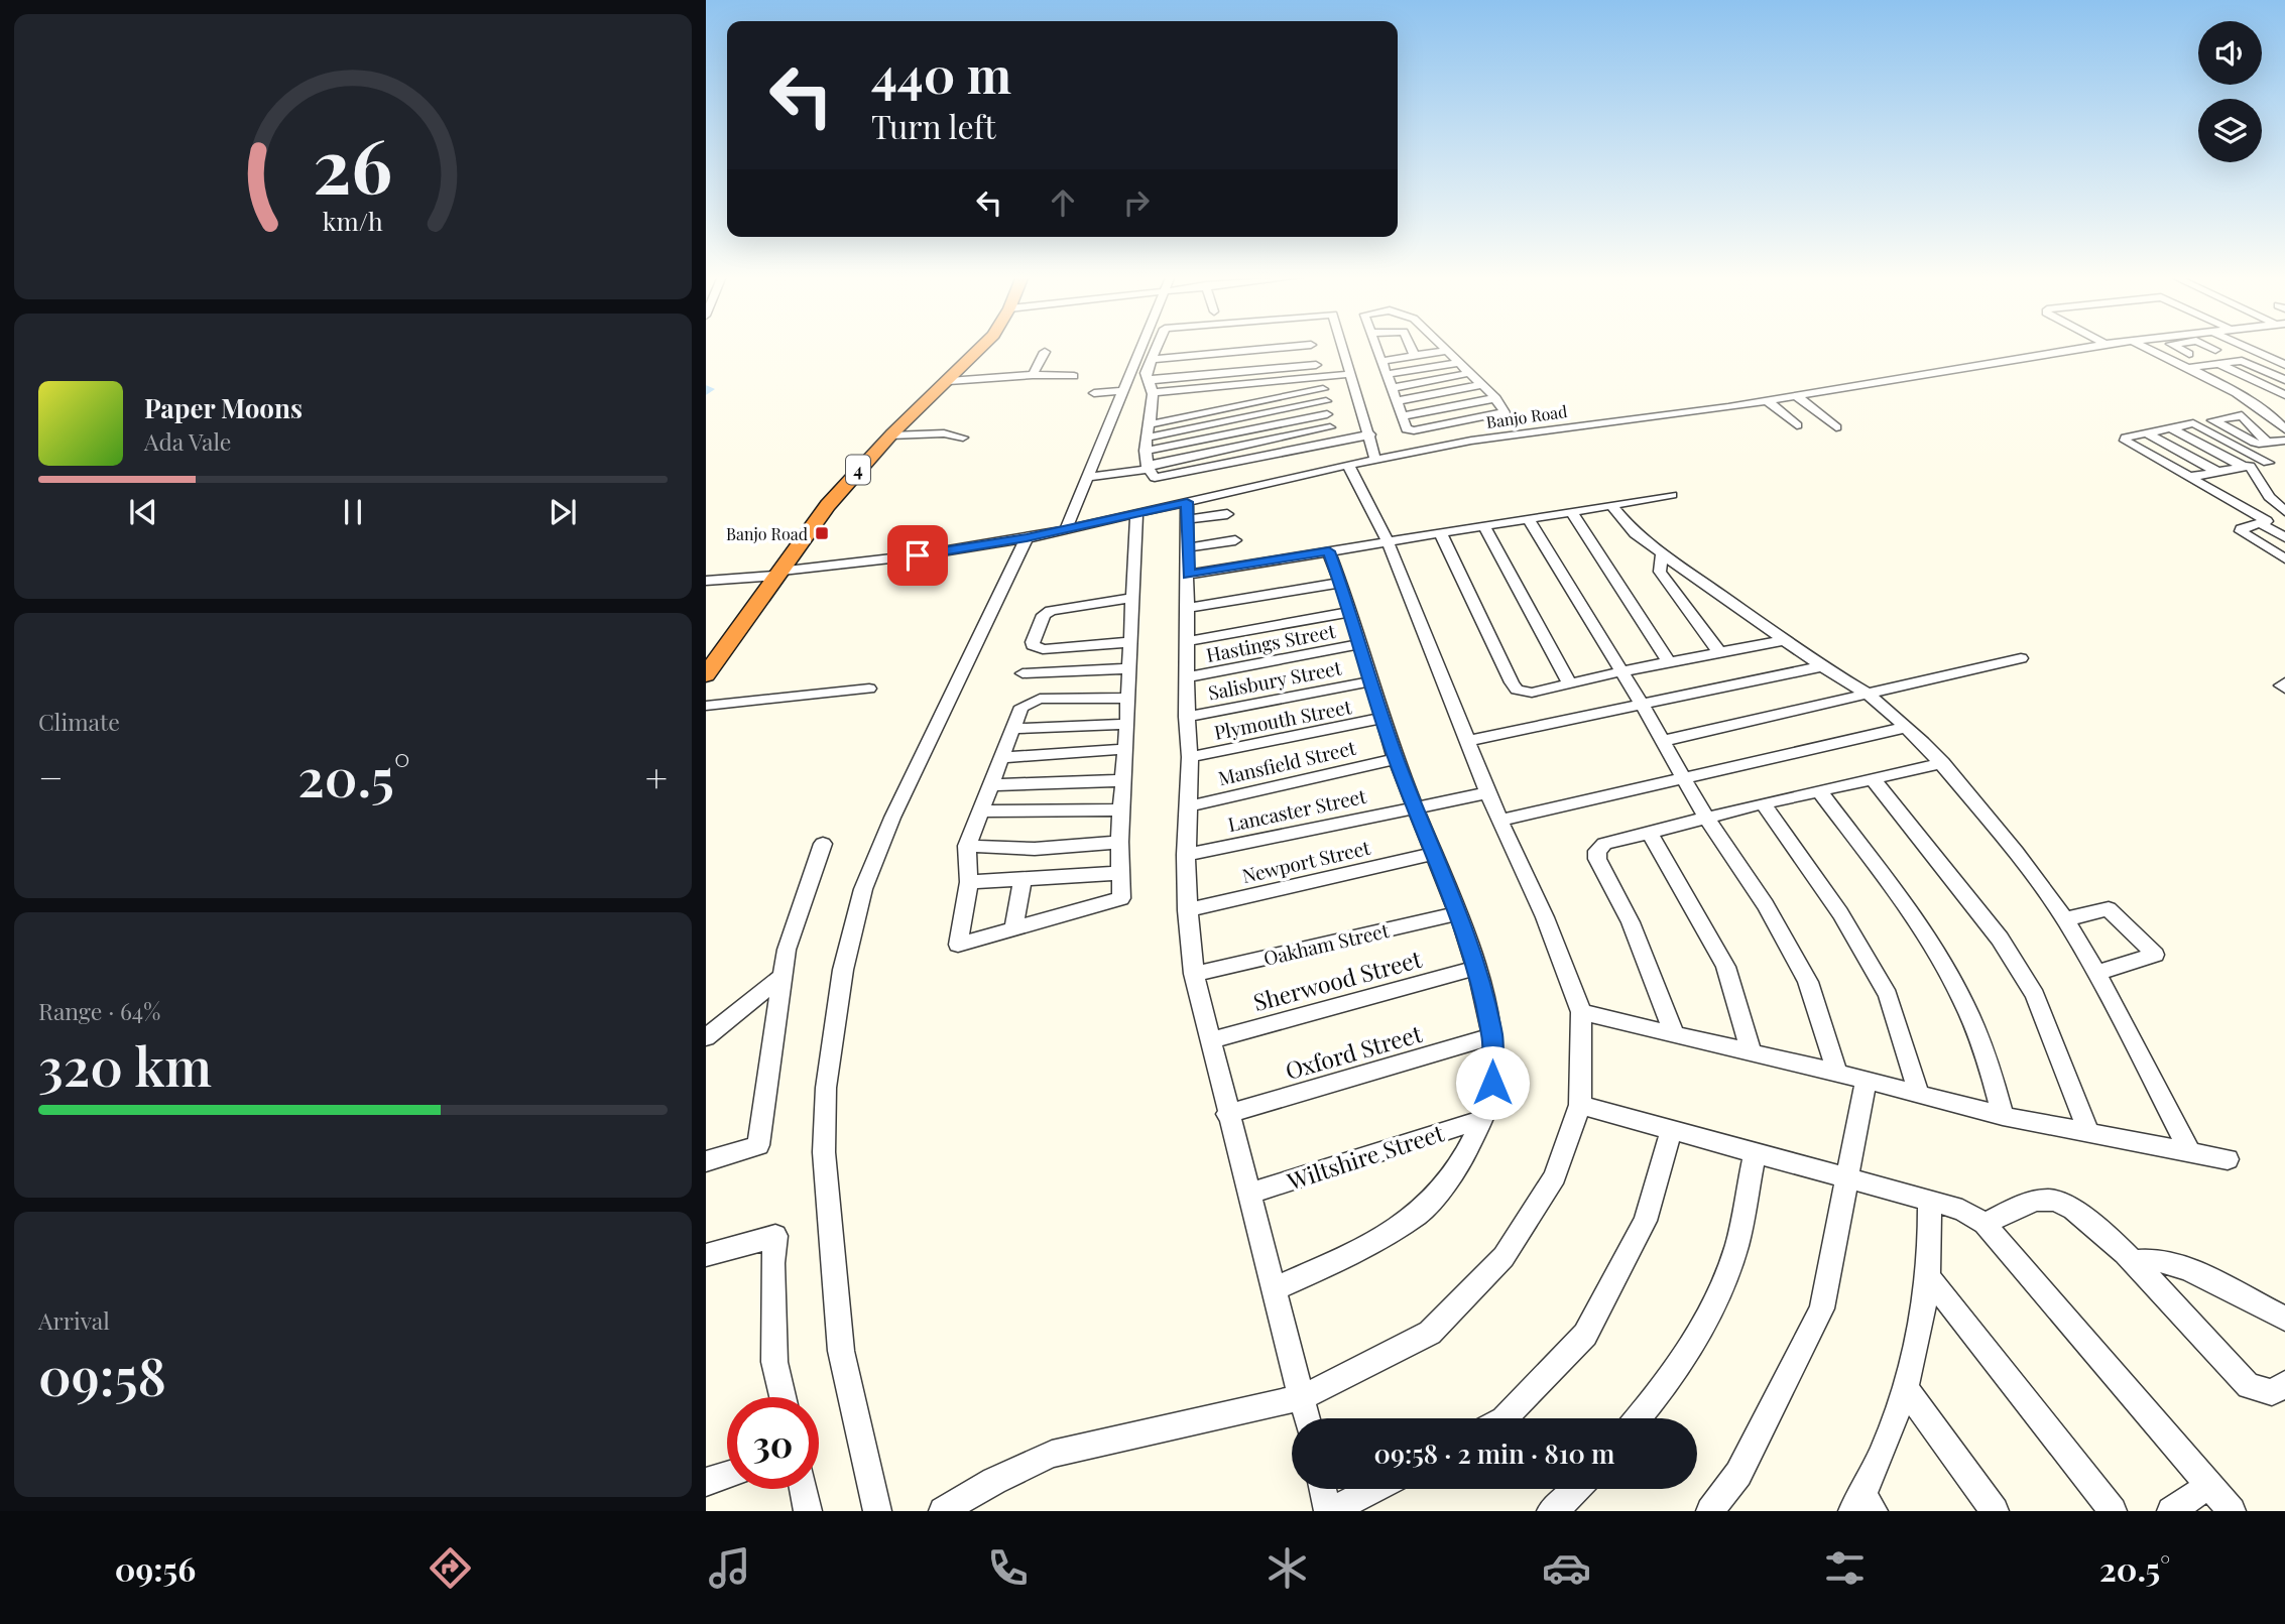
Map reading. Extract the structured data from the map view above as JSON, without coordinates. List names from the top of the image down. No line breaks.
{"streets":{"highway":["4"],"street":["Banjo Road","Hastings Street","Salisbury Street","Plymouth Street","Mansfield Street","Lancaster Street","Newport Street","Oakham Street","Sherwood Street","Oxford Street","Wiltshire Street"]},"crossings":[["Banjo Road","4"]],"places":{"transit":["Banjo Road"]},"page":{"turn":["440 m","Turn left"],"song":["Paper Moons","Ada Vale"],"tile":["Climate",["Range · 64%","320 km"],["Arrival","09:58"]],"heat":["−","20.5°","+"],"limit":"30","trip":"09:58 · 2 min · 810 m","tabs":["09:56","20.5°"],"gauge":["26","km/h"]}}
